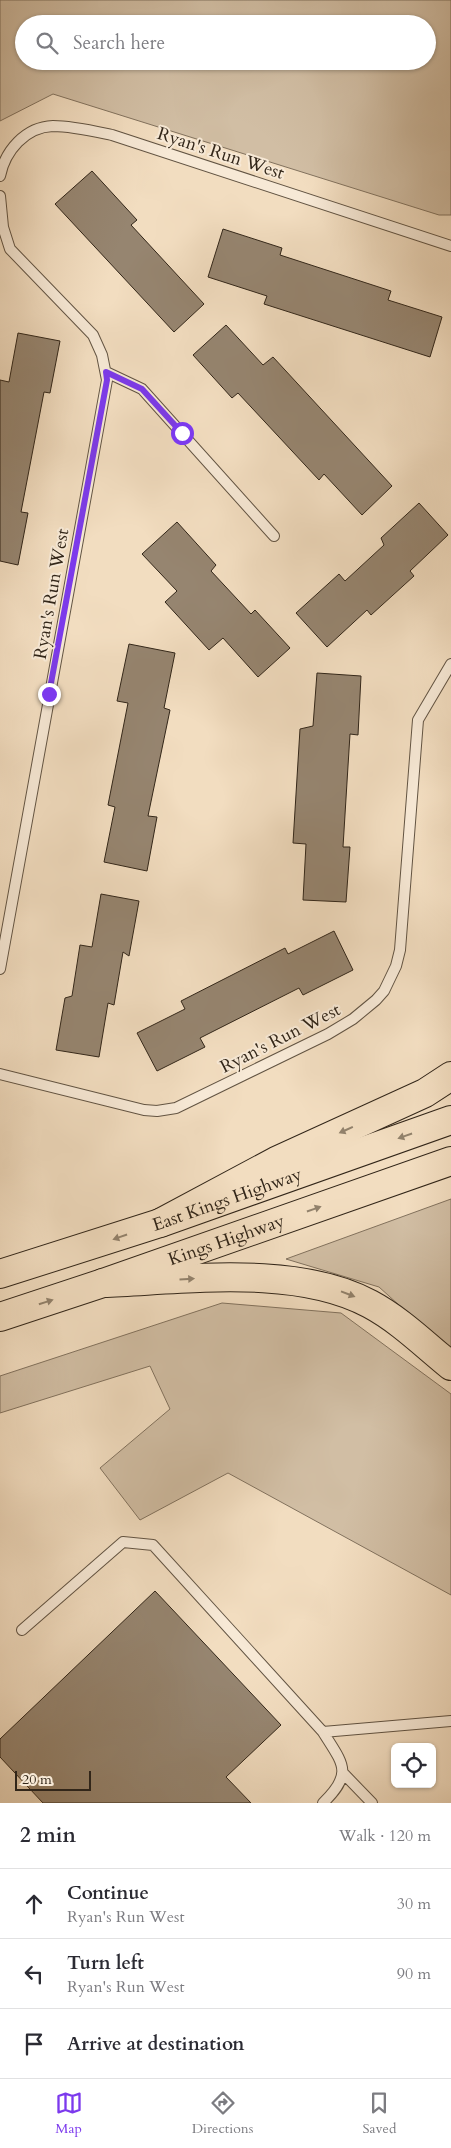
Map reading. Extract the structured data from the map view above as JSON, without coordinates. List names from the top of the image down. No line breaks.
{"streets":{"main road":["East Kings Highway","Kings Highway"],"lane":["Ryan's Run West"]},"scale_bar":"20 m","page":{"search":"Search here","scale":"20 m","heading":["2 min","Walk · 120 m"],"list":[["Continue","Ryan's Run West","30 m"],["Turn left","Ryan's Run West","90 m"],"Arrive at destination"],"nav":["Map","Directions","Saved"]}}
